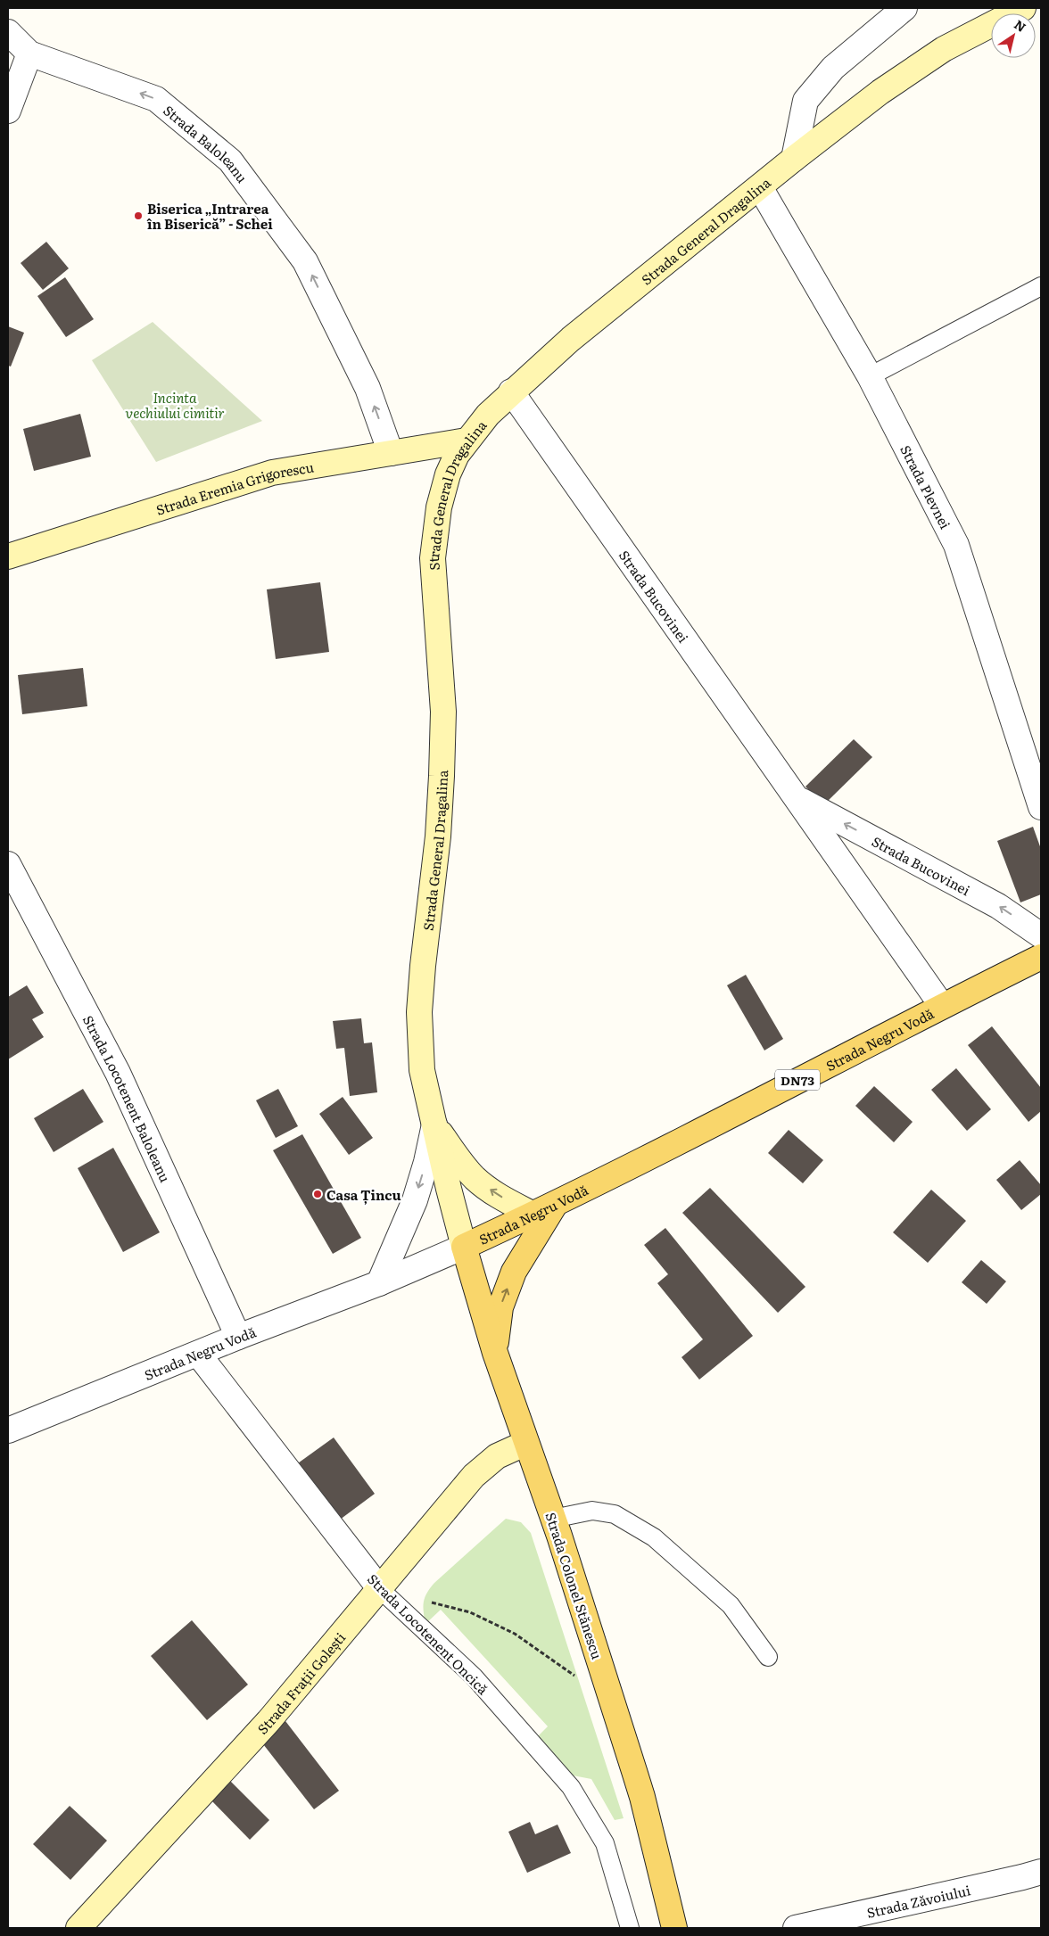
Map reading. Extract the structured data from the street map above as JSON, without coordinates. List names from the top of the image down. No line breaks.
{"streets":{"main road":["Strada General Dragalina","Strada Eremia Grigorescu","Strada Negru Vodă","DN73","Strada Colonel Stănescu","Strada Frații Golești"],"street":["Strada Baloleanu","Strada Plevnei","Strada Bucovinei","Strada Locotenent Baloleanu","Strada Locotenent Oncică","Strada Zăvoiului"]},"crossings":[["Strada Baloleanu","Strada Eremia Grigorescu"],["Strada General Dragalina","Strada Plevnei"],["Strada General Dragalina","Strada Eremia Grigorescu"],["Strada General Dragalina","Strada Bucovinei"],["Strada General Dragalina","Strada Negru Vodă"],["Strada General Dragalina","Strada Colonel Stănescu"],["Strada Bucovinei","Strada Negru Vodă"],["Strada Negru Vodă","Strada Locotenent Baloleanu"],["Strada Negru Vodă","Strada Colonel Stănescu"],["Strada Negru Vodă","Strada Locotenent Oncică"],["Strada Colonel Stănescu","Strada Frații Golești"],["Strada Locotenent Oncică","Strada Frații Golești"]],"one_way":["Strada Baloleanu"],"parks":["Incinta vechiului cimitir"],"places":["Biserica „Intrarea în Biserică” - Schei","Casa Țincu"],"north":"top right"}
